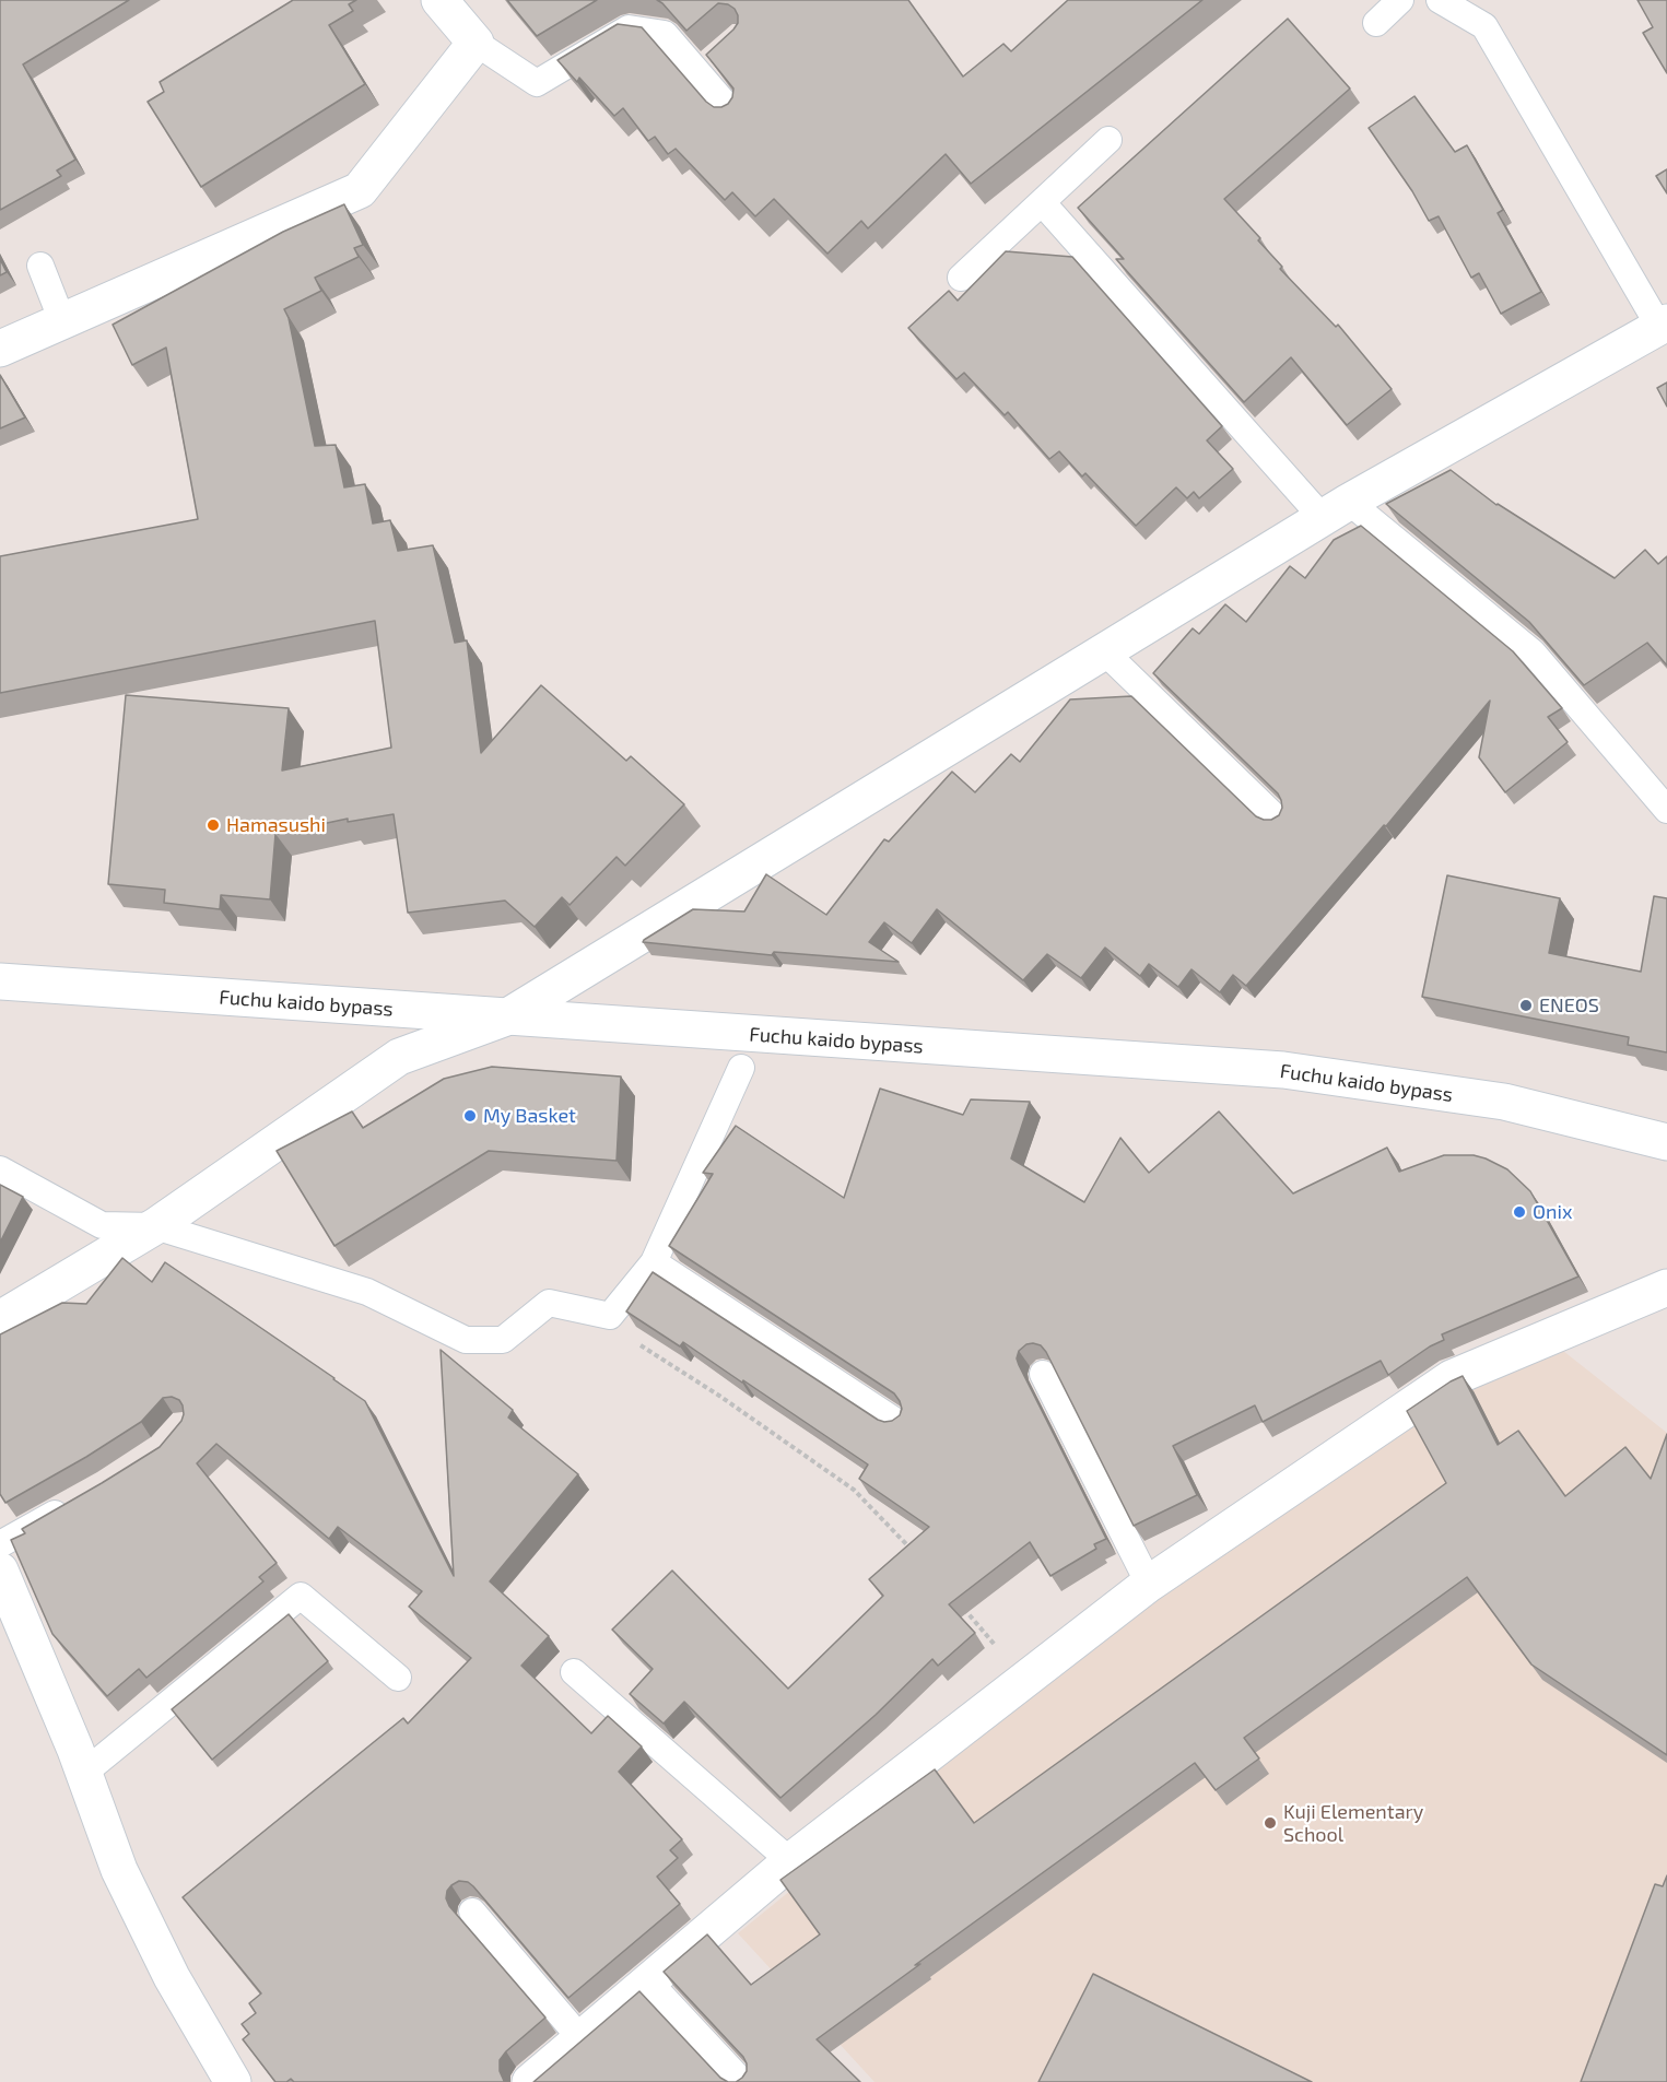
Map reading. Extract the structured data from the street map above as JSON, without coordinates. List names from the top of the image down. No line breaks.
{"streets":{"street":["Fuchu kaido bypass"]},"places":["Hamasushi","ENEOS","My Basket","Onix","Kuji Elementary School"]}
